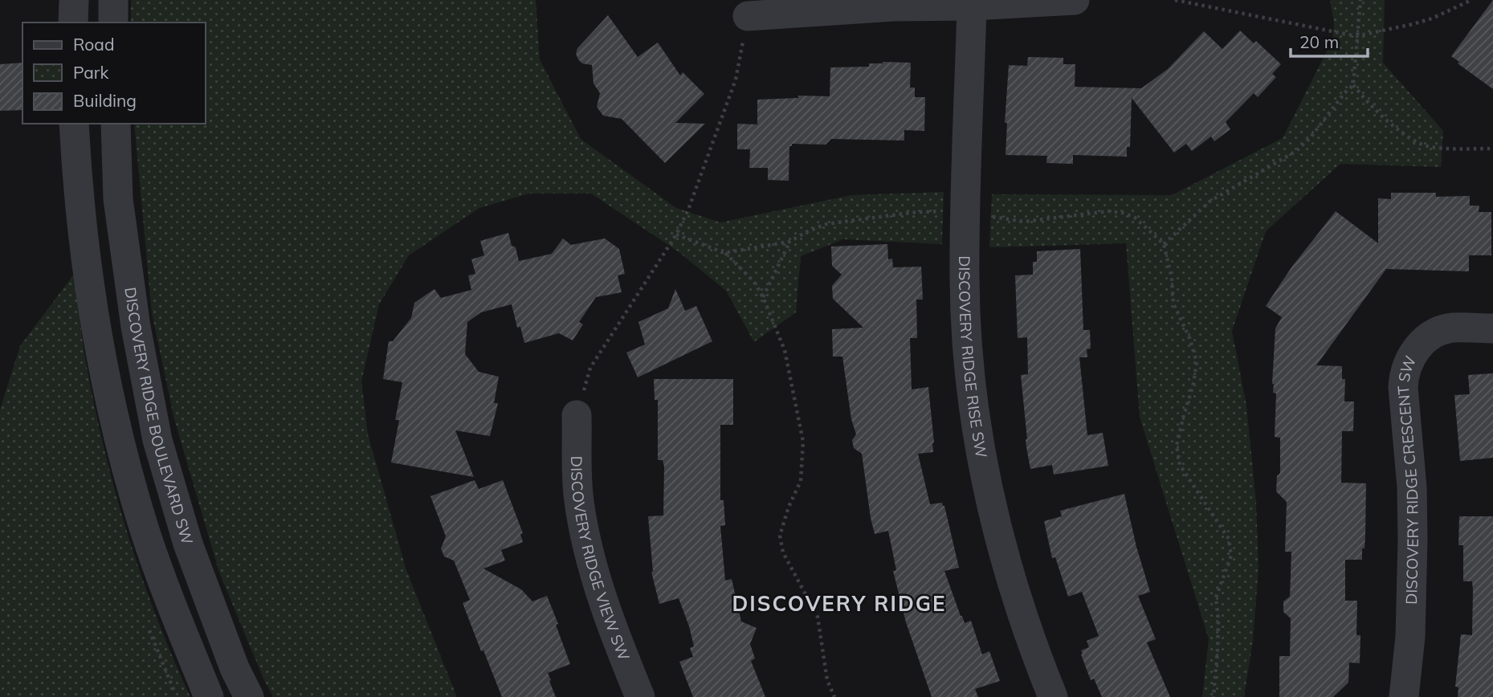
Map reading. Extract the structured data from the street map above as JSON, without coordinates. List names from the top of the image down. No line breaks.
{"streets":{"street":["DISCOVERY RIDGE RISE SW","DISCOVERY RIDGE BOULEVARD SW","DISCOVERY RIDGE CRESCENT SW","DISCOVERY RIDGE VIEW SW"]},"districts":["DISCOVERY RIDGE"],"legend":["Road","Park","Building"],"scale_bar":"20 m"}
